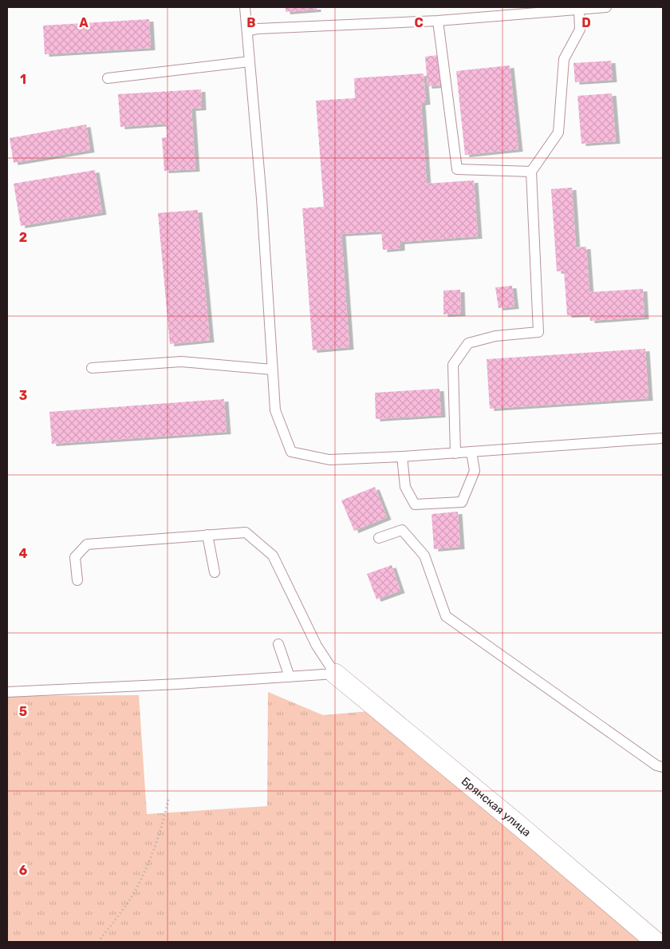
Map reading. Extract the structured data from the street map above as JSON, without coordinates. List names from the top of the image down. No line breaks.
{"streets":{"street":["Брянская улица"]},"grid":{"columns":["A","B","C","D"],"rows":["1","2","3","4","5","6"]}}
